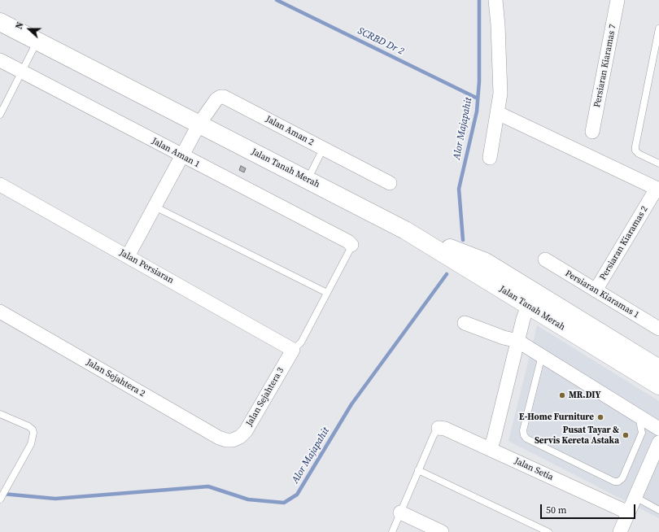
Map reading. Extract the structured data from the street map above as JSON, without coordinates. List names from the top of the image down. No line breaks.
{"streets":{"main road":["Jalan Tanah Merah"],"street":["Persiaran Kiaramas 7","Jalan Aman 2","Jalan Aman 1","Persiaran Kiaramas 2","Jalan Persiaran","Persiaran Kiaramas 1","Jalan Sejahtera 2","Jalan Sejahtera 3","Jalan Setia"]},"crossings":[["Jalan Aman 2","Jalan Aman 1"],["Jalan Aman 2","Jalan Tanah Merah"],["Jalan Aman 2","Jalan Persiaran"],["Persiaran Kiaramas 2","Persiaran Kiaramas 1"],["Jalan Persiaran","Jalan Sejahtera 3"],["Jalan Sejahtera 2","Jalan Sejahtera 3"]],"water":["SCRBD Dr 2","Alor Majapahit"],"places":["MR.DIY","E-Home Furniture","Pusat Tayar & Servis Kereta Astaka"],"scale_bar":"50 m","north":"left"}
